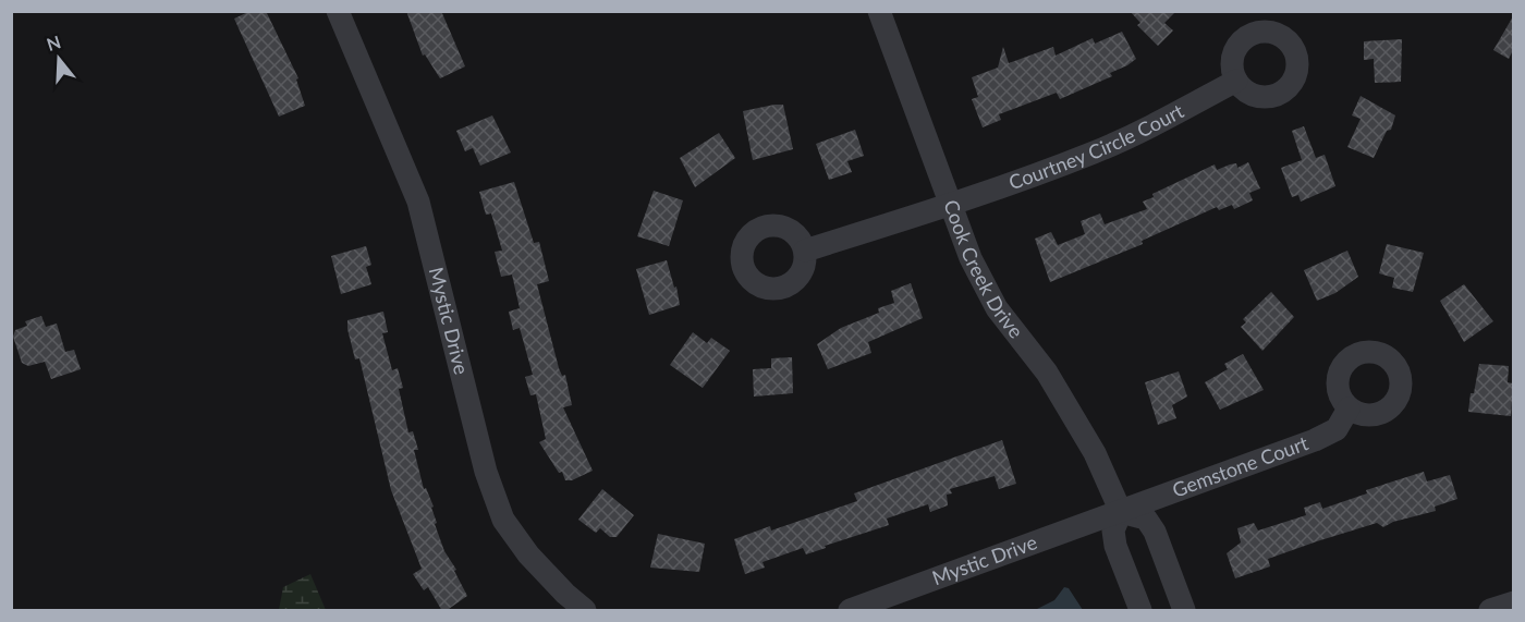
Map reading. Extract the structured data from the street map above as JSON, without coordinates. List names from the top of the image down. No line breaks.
{"streets":{"street":["Courtney Circle Court","Cook Creek Drive","Mystic Drive","Gemstone Court"]},"crossings":[["Courtney Circle Court","Cook Creek Drive"],["Cook Creek Drive","Mystic Drive"],["Cook Creek Drive","Gemstone Court"],["Mystic Drive","Gemstone Court"]],"north":"top"}
